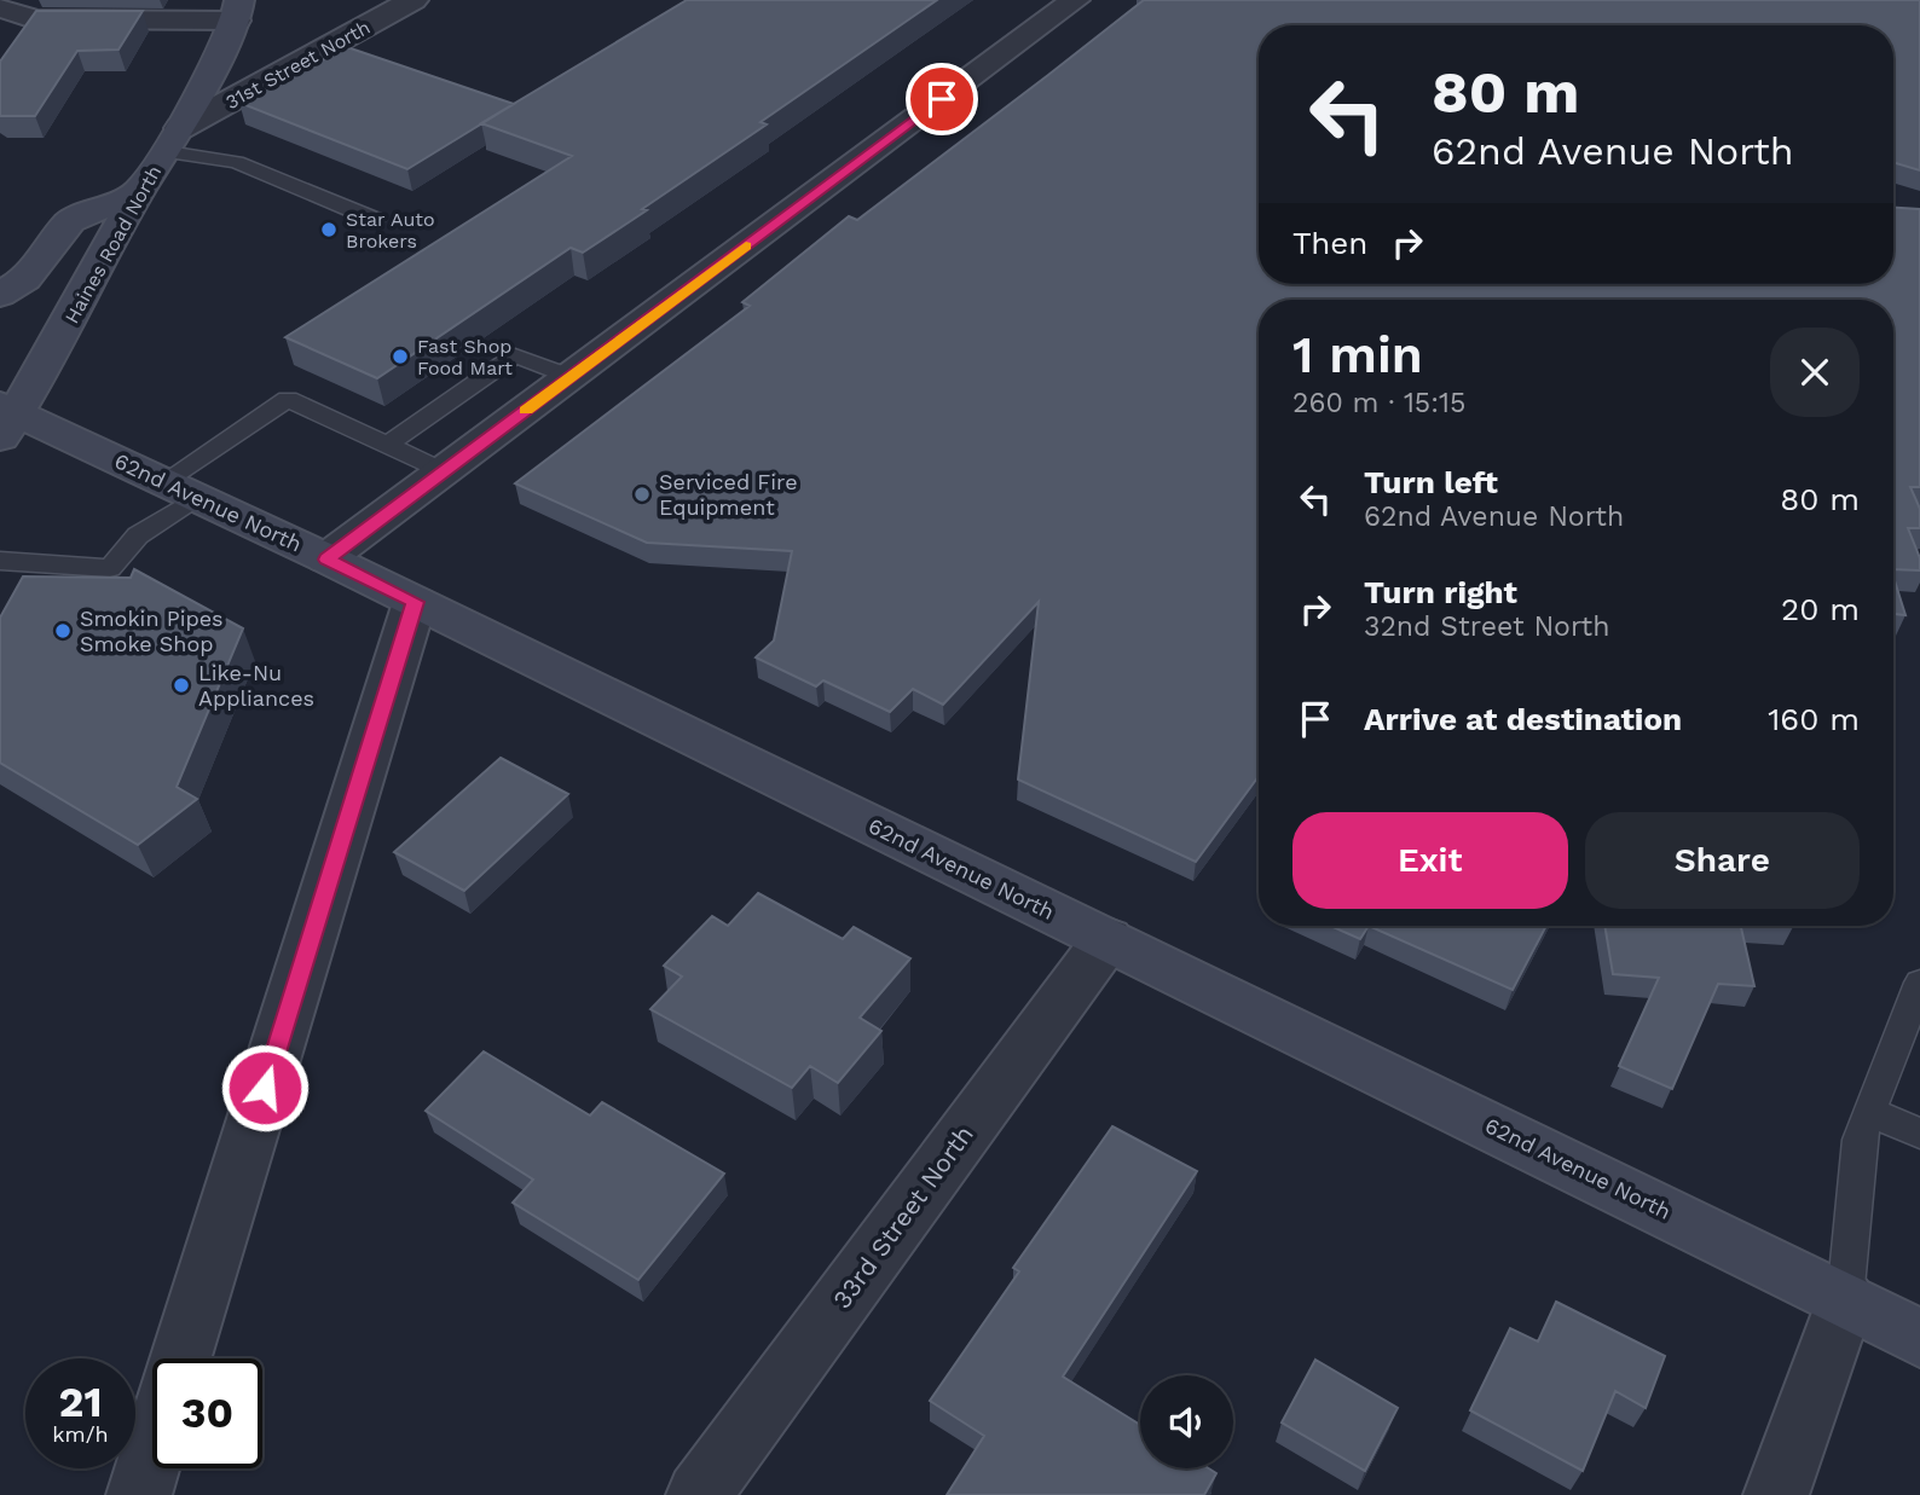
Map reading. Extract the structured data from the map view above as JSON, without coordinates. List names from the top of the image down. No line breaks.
{"streets":{"street":["31st Street North","Haines Road North","62nd Avenue North","33rd Street North"]},"crossings":[["31st Street North","Haines Road North"],["Haines Road North","62nd Avenue North"],["62nd Avenue North","33rd Street North"]],"places":["Star Auto Brokers","Fast Shop Food Mart","Serviced Fire Equipment","Smokin Pipes Smoke Shop","Like-Nu Appliances"],"page":{"turn":["80 m","62nd Avenue North"],"then":"Then","heading":["1 min","260 m · 15:15"],"list":[{"name":"Turn left","note":"62nd Avenue North","value":"80 m"},{"name":"Turn right","note":"32nd Street North","value":"20 m"},{"name":"Arrive at destination","value":"160 m"}],"buttons":["Exit","Share"],"speed":"21 km/h","limit":"30"}}
